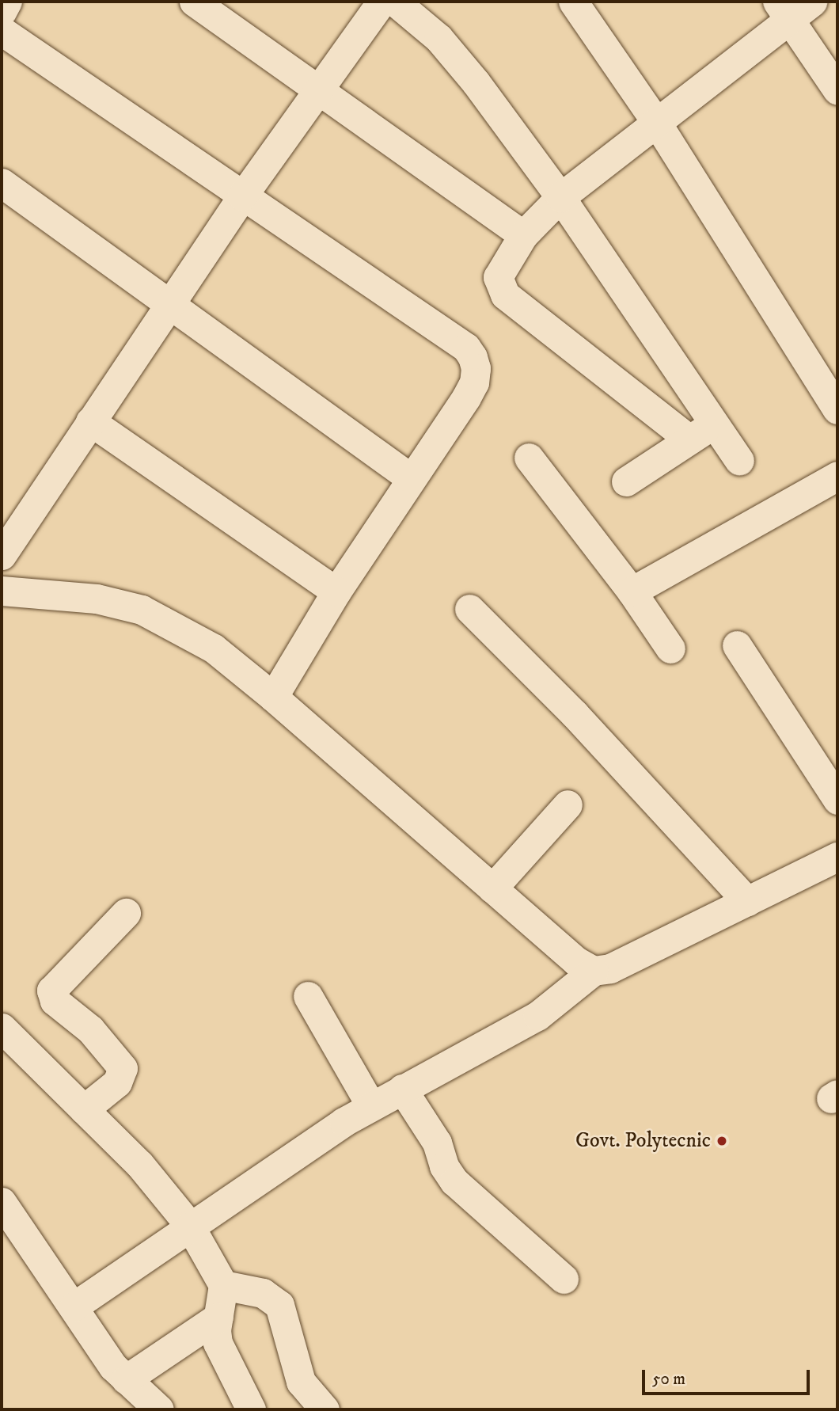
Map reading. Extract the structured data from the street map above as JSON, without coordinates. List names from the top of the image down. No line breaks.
{"places":["Govt. Polytecnic"],"scale_bar":"50 m"}
